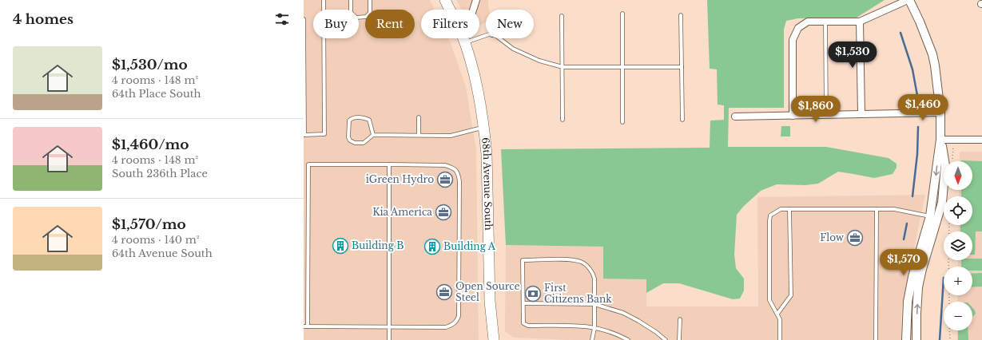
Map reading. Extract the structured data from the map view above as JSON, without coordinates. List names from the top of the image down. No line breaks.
{"streets":{"main road":["68th Avenue South"]},"places":{"office":["iGreen Hydro","Kia America","Flow","Open Source Steel"],"building":["Building B","Building A"],"bank":["First Citizens Bank"]},"north":"bottom","page":{"heading":"4 homes","chip":["Buy","Rent","Filters","New"],"list":[{"name":"$1,530/mo","note":"4 rooms · 148 m² · 64th Place South"},{"name":"$1,460/mo","note":"4 rooms · 148 m² · South 236th Place"},{"name":"$1,570/mo","note":"4 rooms · 140 m² · 64th Avenue South"}],"price":["$1,530","$1,460","$1,860","$1,570"],"map_buttons":["+","−"]}}
